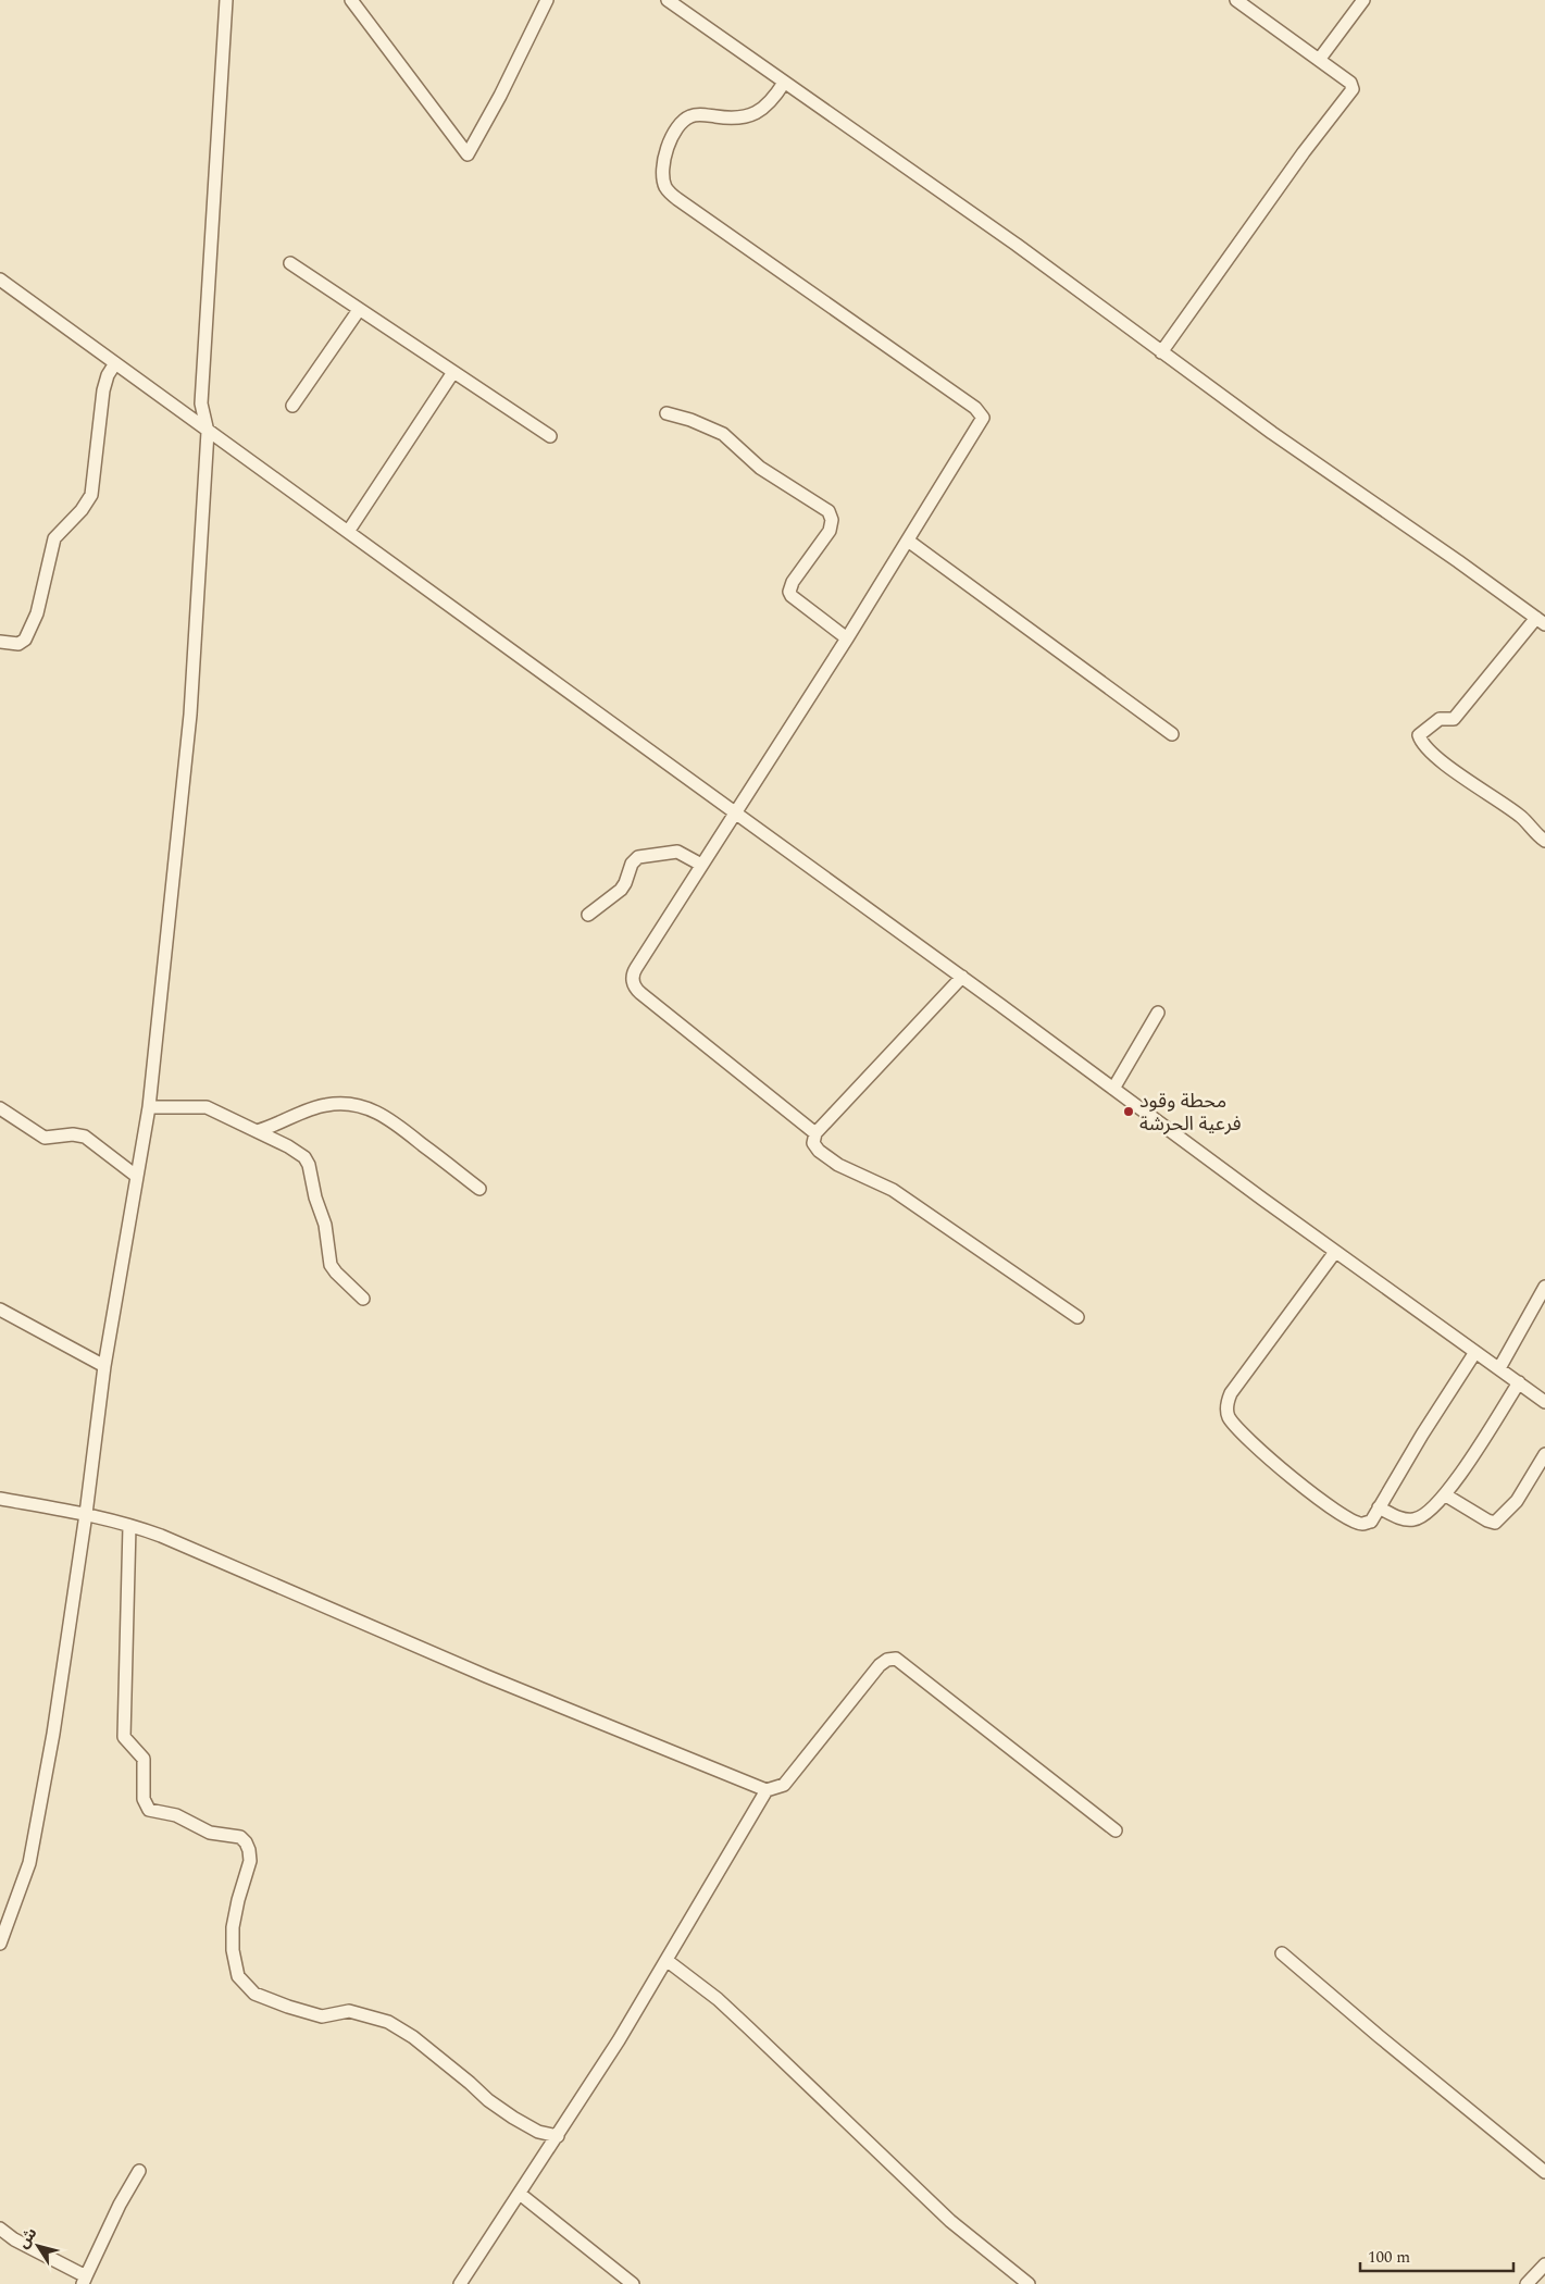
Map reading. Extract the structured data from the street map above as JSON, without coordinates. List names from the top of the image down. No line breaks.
{"places":["محطة وقود فرعية الحرشة"],"scale_bar":"100 m","north":"top left"}
